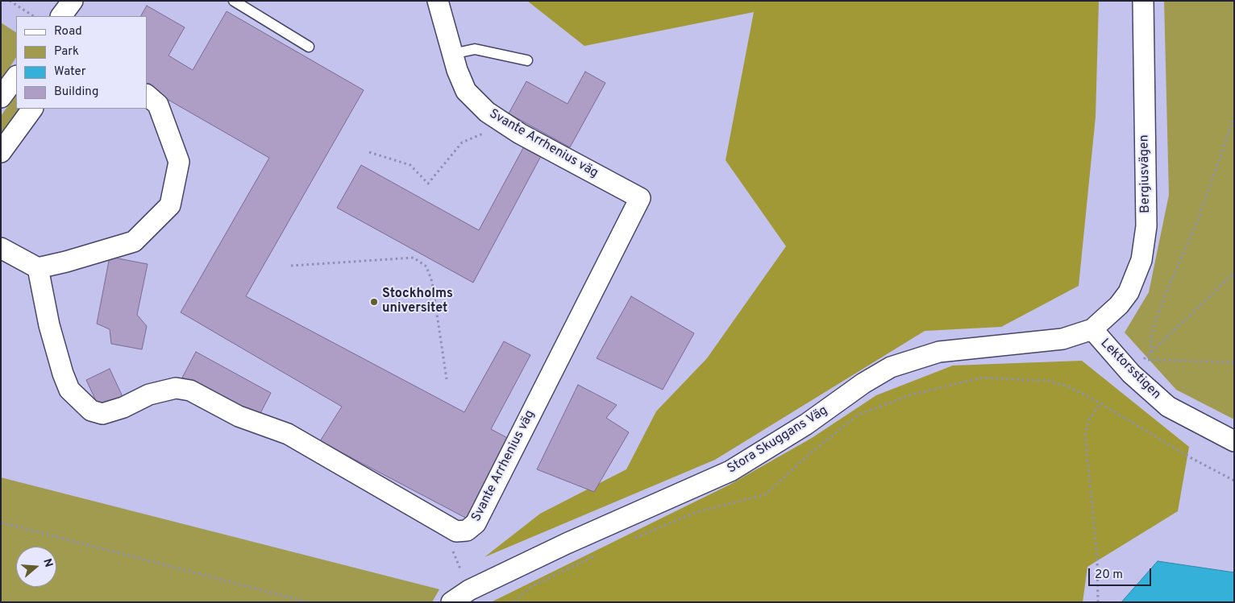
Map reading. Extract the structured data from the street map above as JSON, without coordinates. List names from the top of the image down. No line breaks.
{"streets":{"street":["Svante Arrhenius väg","Bergiusvägen","Lektorsstigen","Stora Skuggans Väg"]},"crossings":[["Bergiusvägen","Lektorsstigen"],["Bergiusvägen","Stora Skuggans Väg"],["Lektorsstigen","Stora Skuggans Väg"]],"places":["Stockholms universitet"],"legend":["Road","Park","Water","Building"],"scale_bar":"20 m","north":"right"}
